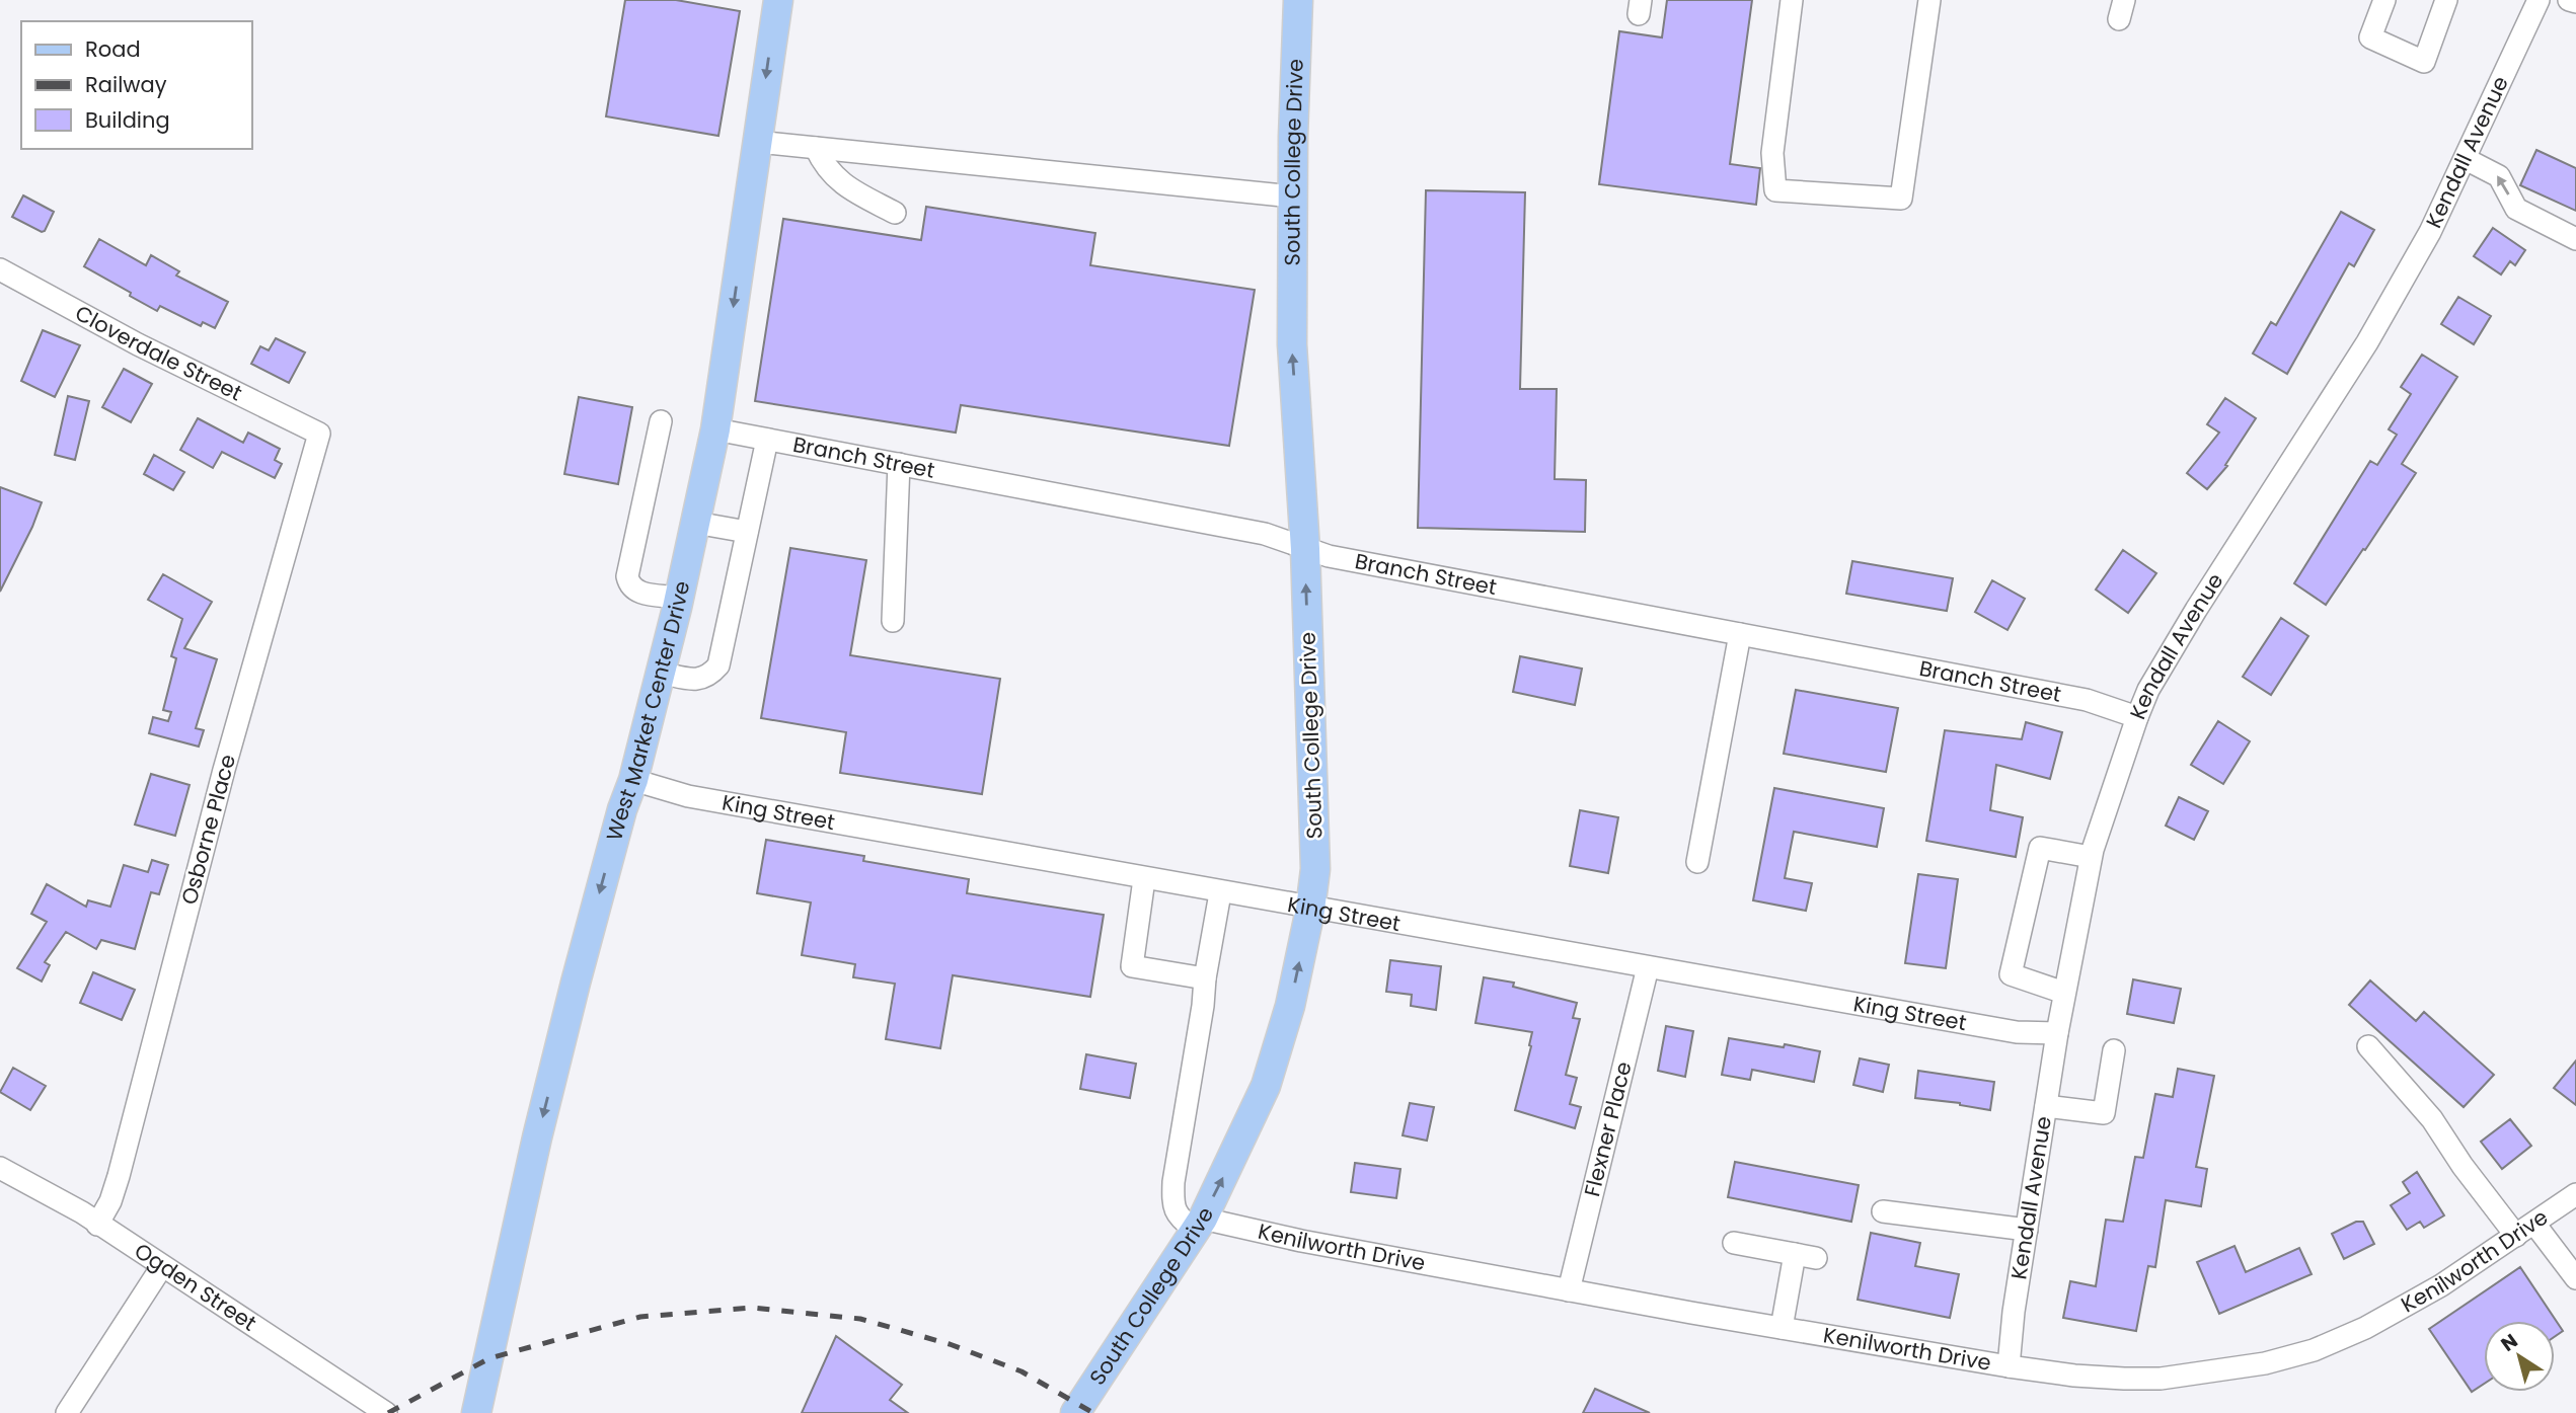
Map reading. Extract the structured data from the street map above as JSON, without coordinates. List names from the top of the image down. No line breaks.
{"streets":{"main road":["South College Drive","West Market Center Drive"],"street":["Kendall Avenue","Cloverdale Street","Branch Street","King Street","Osborne Place","Flexner Place","Kenilworth Drive","Ogden Street"]},"crossings":[["Kendall Avenue","Branch Street"],["Kendall Avenue","King Street"],["Kendall Avenue","Kenilworth Drive"],["South College Drive","Branch Street"],["South College Drive","King Street"],["South College Drive","Kenilworth Drive"],["Cloverdale Street","Osborne Place"],["Branch Street","West Market Center Drive"],["West Market Center Drive","King Street"],["King Street","Flexner Place"],["Osborne Place","Ogden Street"],["Flexner Place","Kenilworth Drive"]],"one_way":["South College Drive","West Market Center Drive"],"legend":["Road","Railway","Building"],"north":"top left"}
